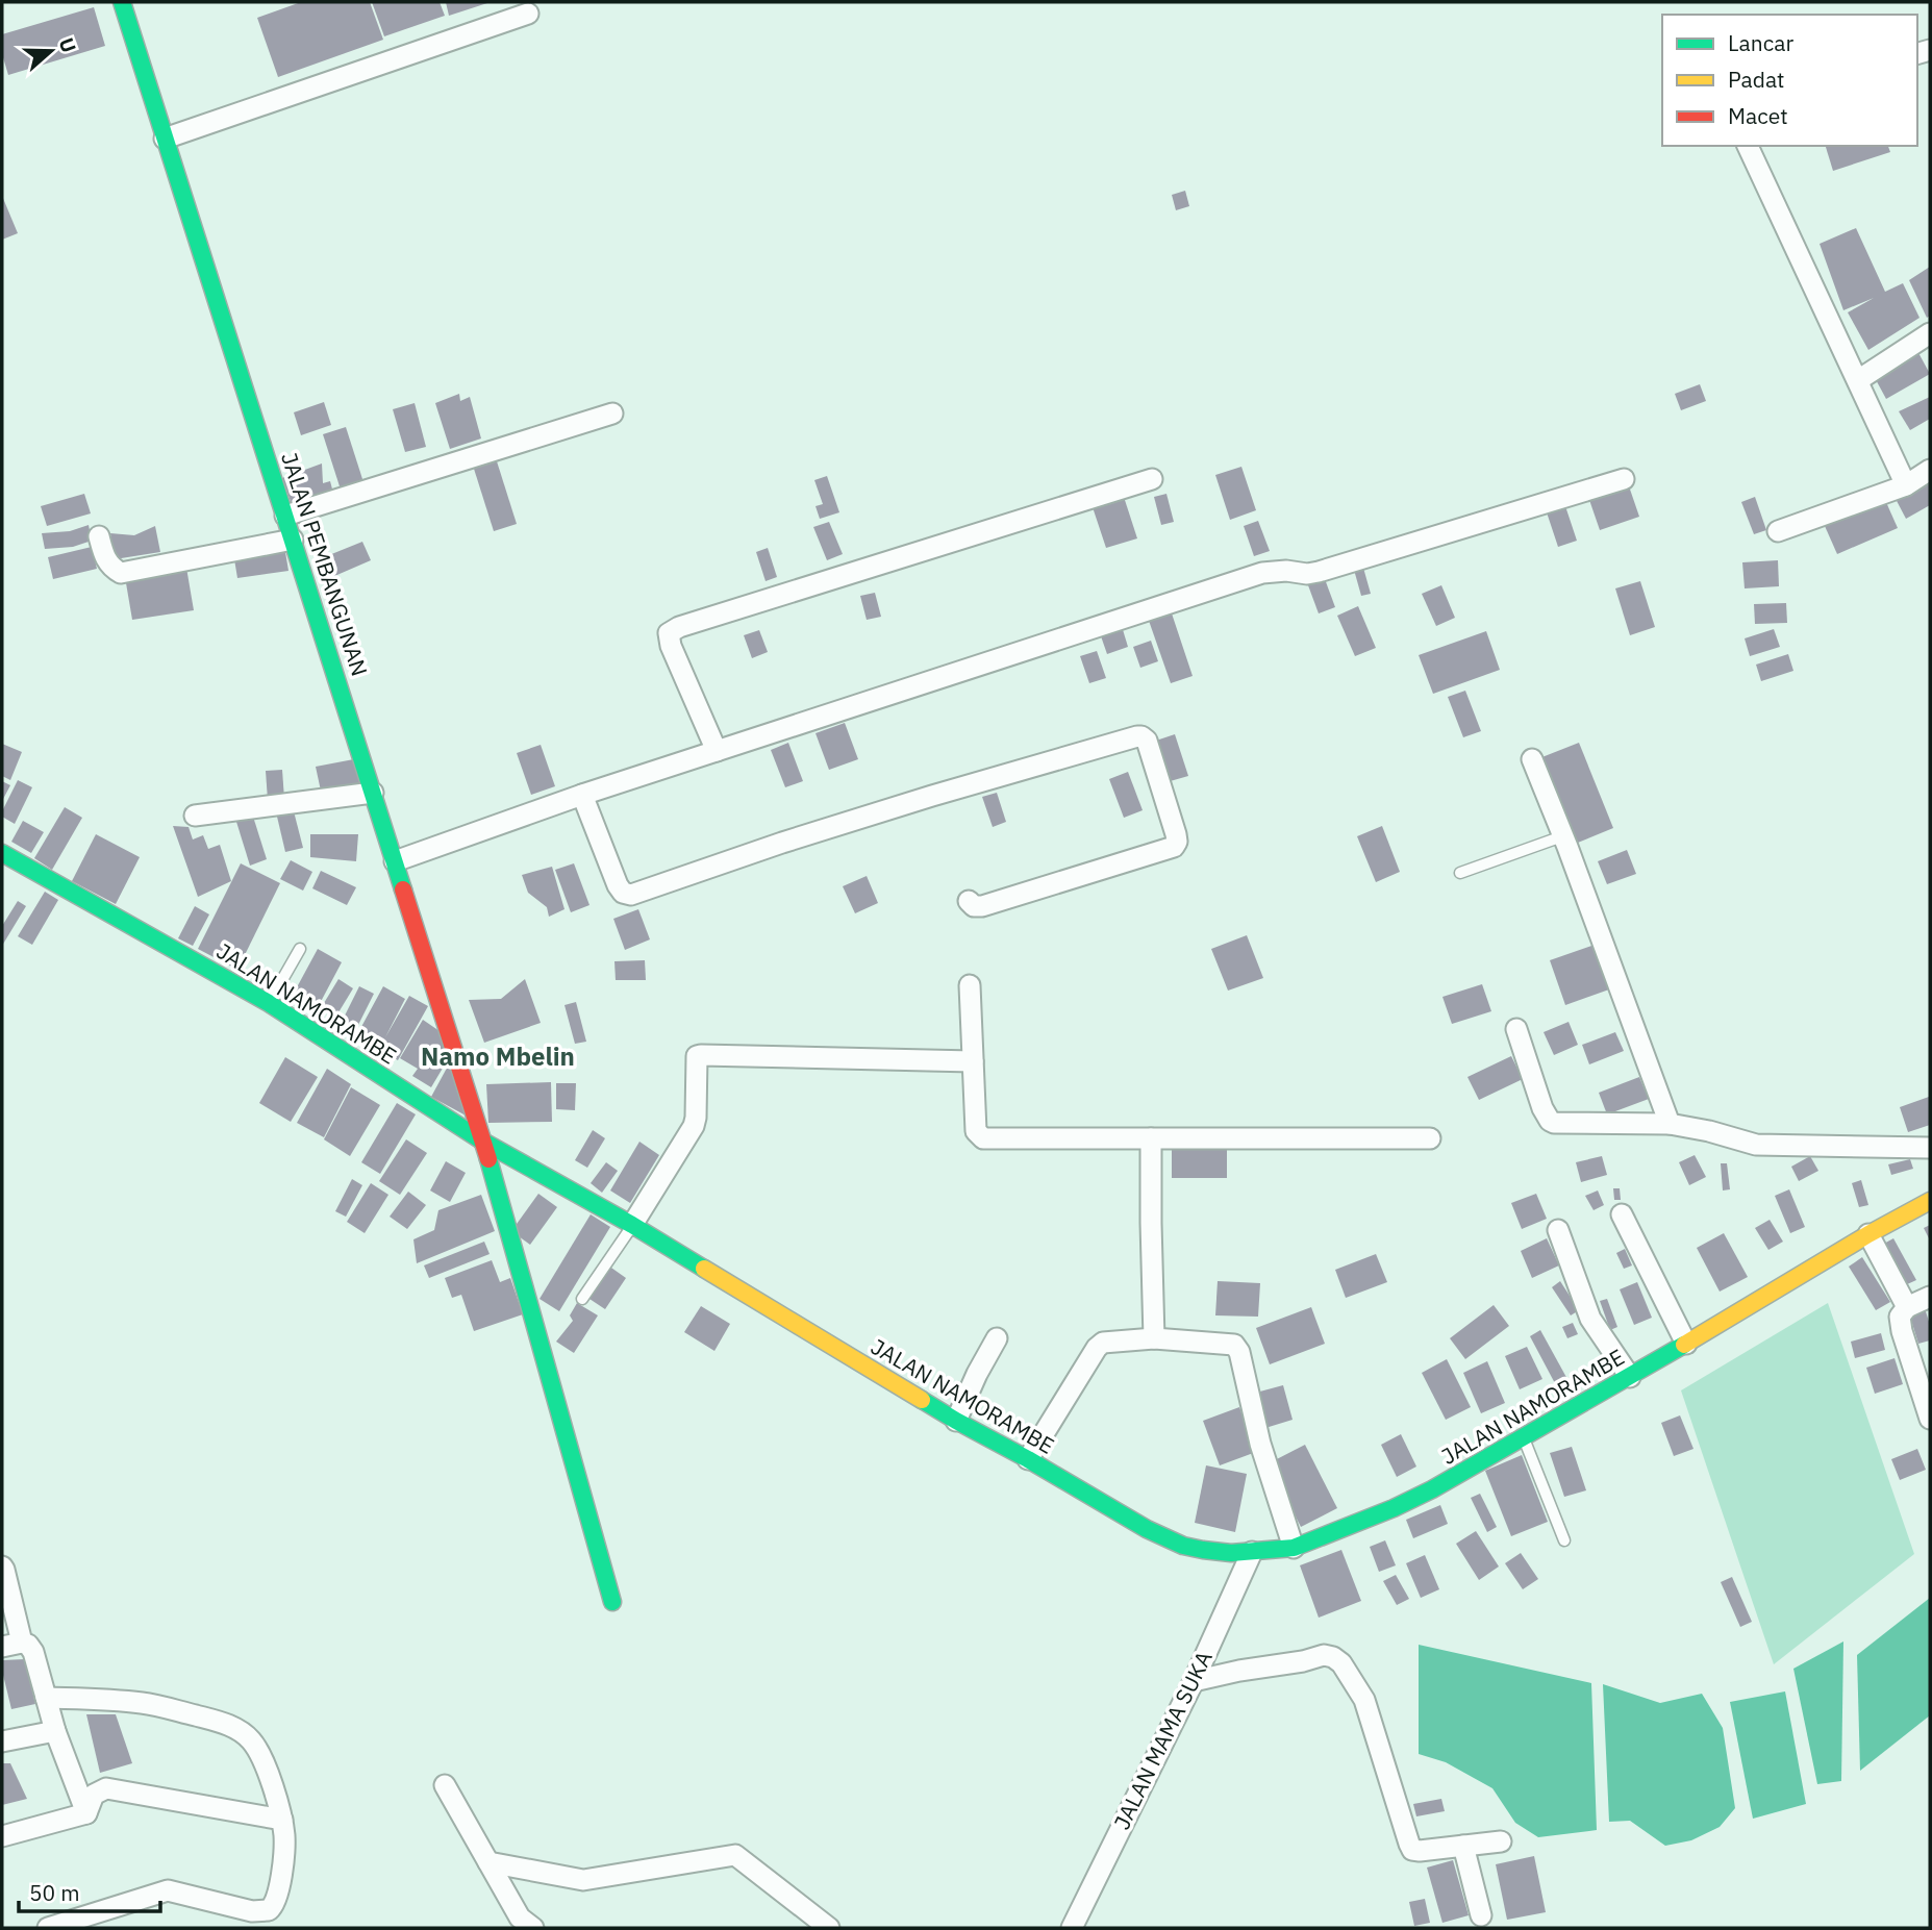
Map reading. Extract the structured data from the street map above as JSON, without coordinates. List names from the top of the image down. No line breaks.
{"streets":{"main road":["JALAN PEMBANGUNAN","JALAN NAMORAMBE"],"street":["JALAN MAMA SUKA"]},"crossings":[["JALAN PEMBANGUNAN","JALAN NAMORAMBE"],["JALAN NAMORAMBE","JALAN MAMA SUKA"]],"districts":["Namo Mbelin"],"legend":["Lancar","Padat","Macet"],"scale_bar":"50 m","north":"right"}
